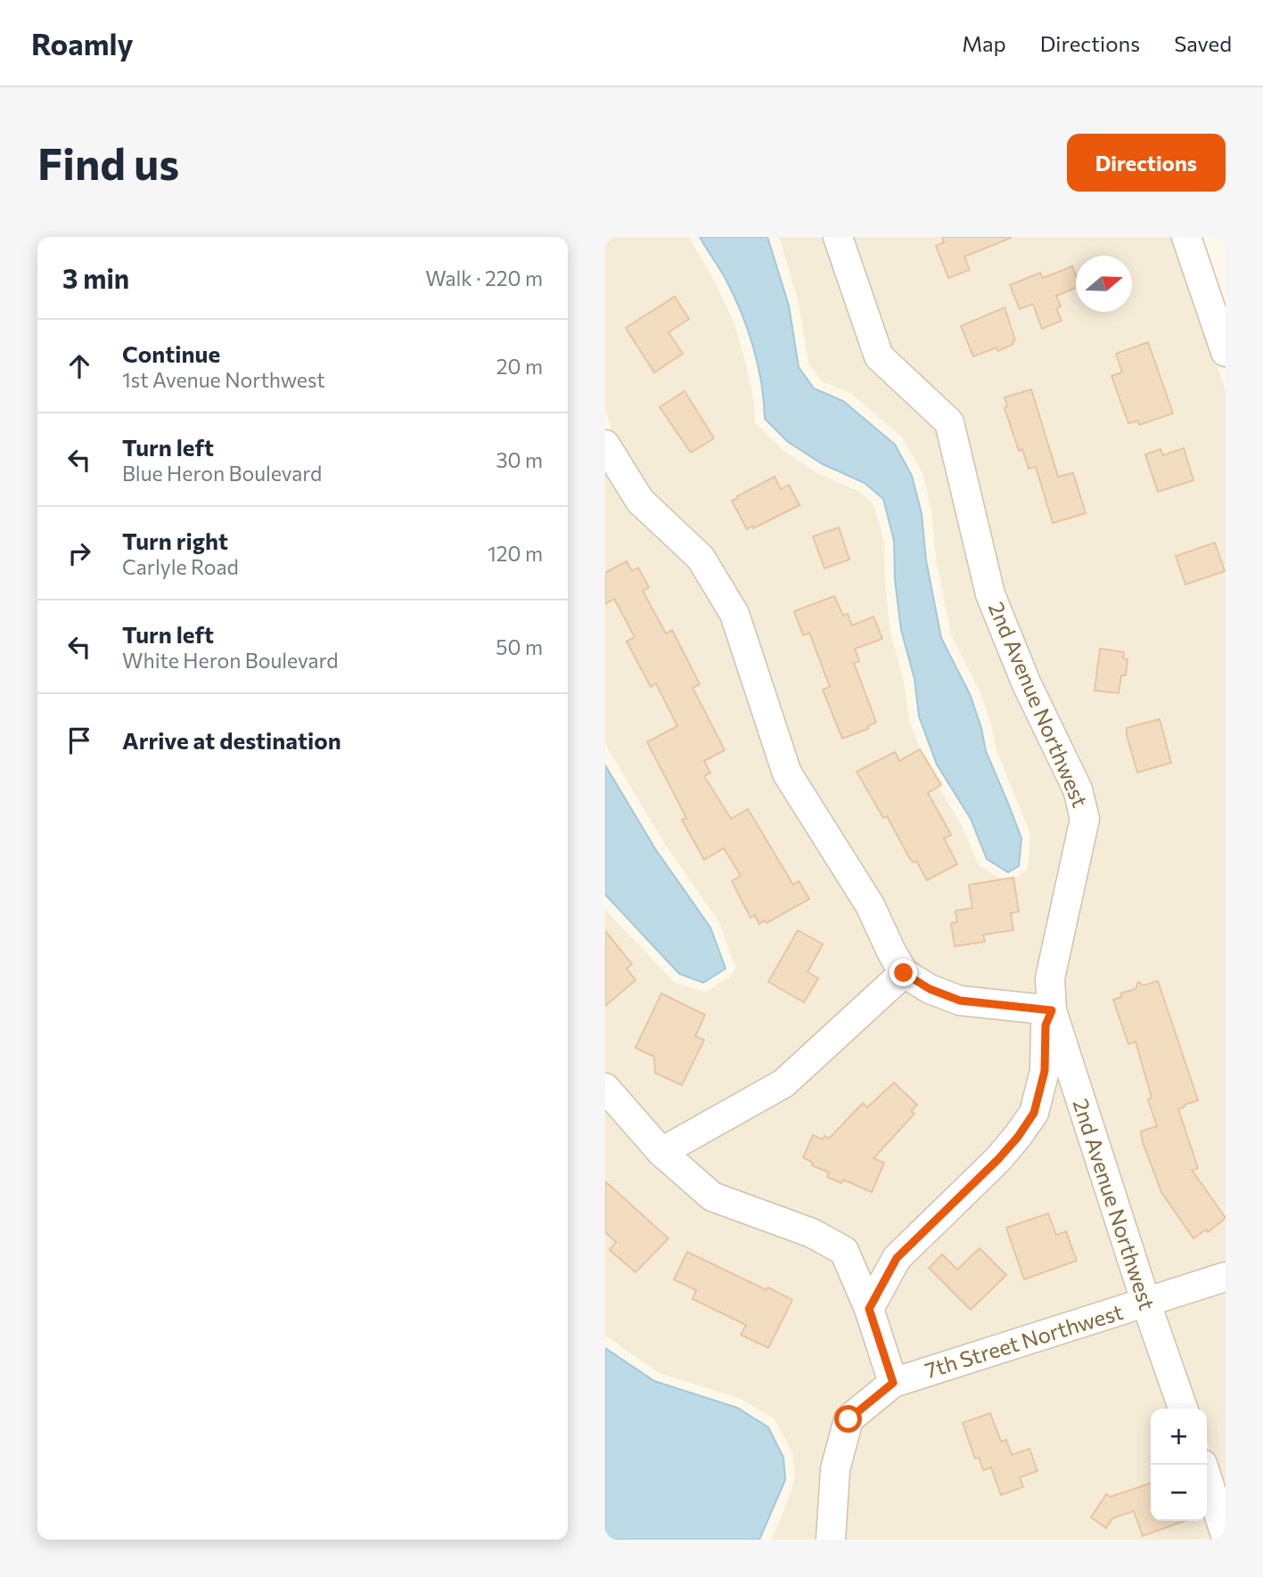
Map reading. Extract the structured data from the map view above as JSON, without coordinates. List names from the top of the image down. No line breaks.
{"streets":{"street":["2nd Avenue Northwest","7th Street Northwest"]},"crossings":[["2nd Avenue Northwest","7th Street Northwest"]],"north":"right","page":{"header":"Roamly","nav":["Map","Directions","Saved"],"buttons":"Directions","title":"Find us","heading":["3 min","Walk · 220 m"],"list":[["Continue","1st Avenue Northwest","20 m"],["Turn left","Blue Heron Boulevard","30 m"],["Turn right","Carlyle Road","120 m"],["Turn left","White Heron Boulevard","50 m"],"Arrive at destination"],"map_buttons":["+","−"]}}
